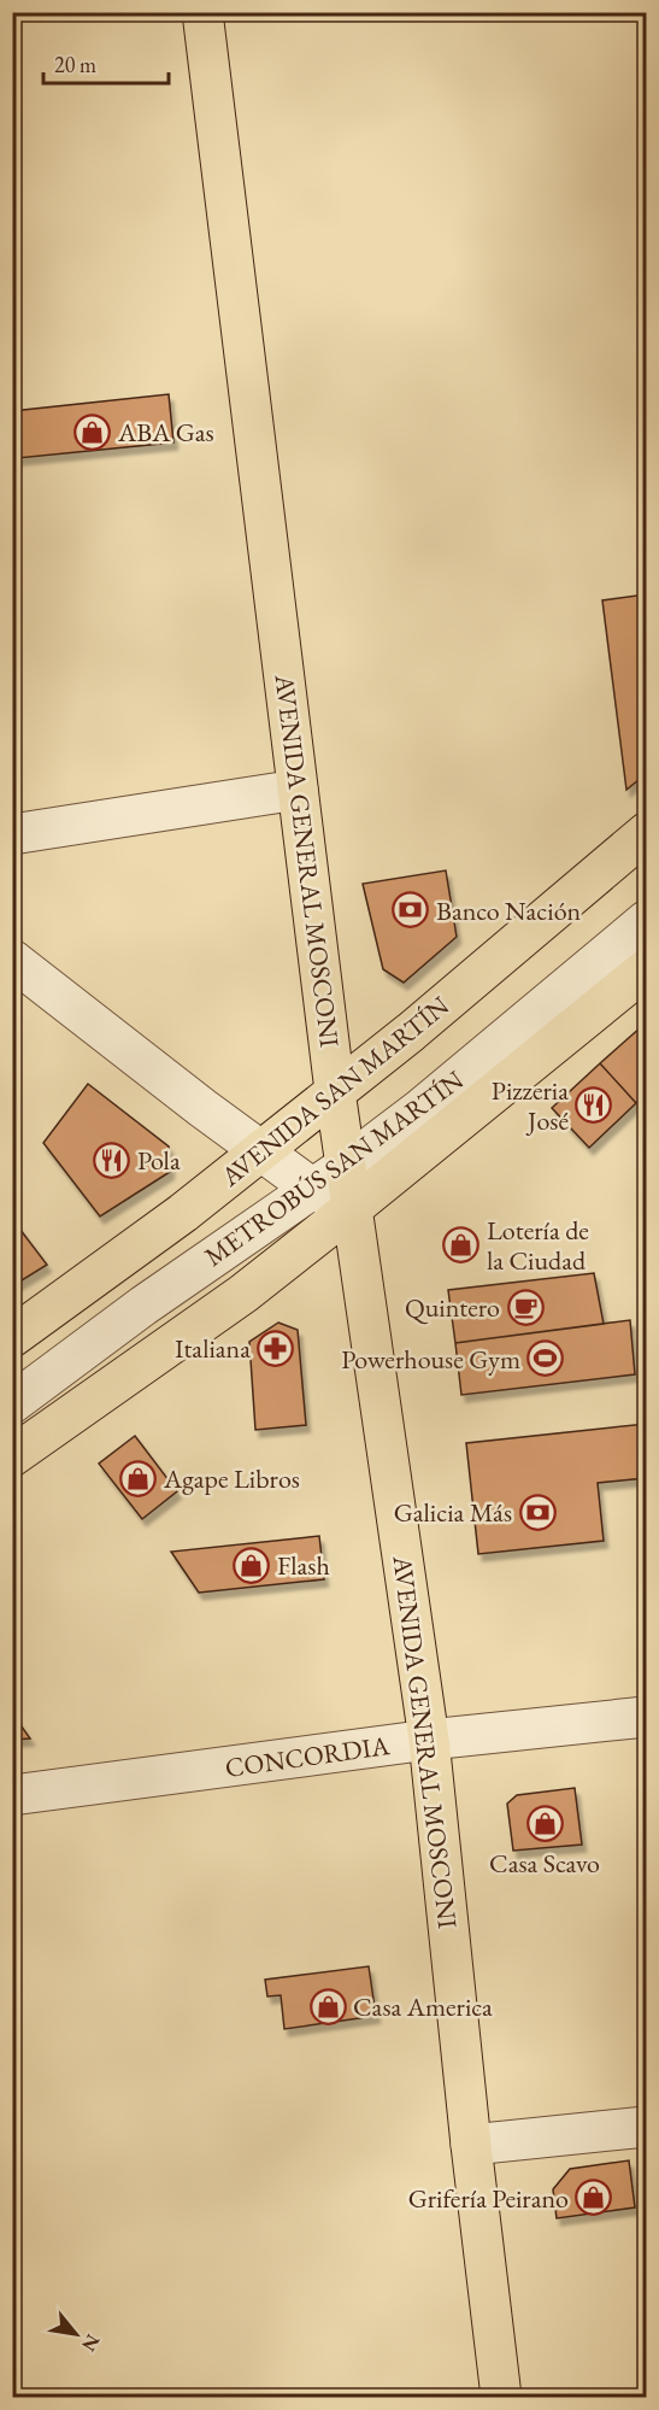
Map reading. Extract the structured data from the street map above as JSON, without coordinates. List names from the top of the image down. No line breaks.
{"streets":{"main road":["AVENIDA GENERAL MOSCONI","AVENIDA SAN MARTÍN"],"street":["METROBÚS SAN MARTÍN","CONCORDIA"]},"crossings":[["AVENIDA GENERAL MOSCONI","AVENIDA SAN MARTÍN"],["AVENIDA GENERAL MOSCONI","METROBÚS SAN MARTÍN"],["AVENIDA GENERAL MOSCONI","CONCORDIA"],["AVENIDA SAN MARTÍN","METROBÚS SAN MARTÍN"]],"places":{"shop":["ABA Gas","Lotería de la Ciudad","Agape Libros","Flash","Casa Scavo","Casa America","Grifería Peirano"],"bank":["Banco Nación","Galicia Más"],"restaurant":["Pizzeria José","Pola"],"cafe":["Quintero"],"pharmacy":["Italiana"],"sports":["Powerhouse Gym"]},"scale_bar":"20 m","north":"bottom right"}
